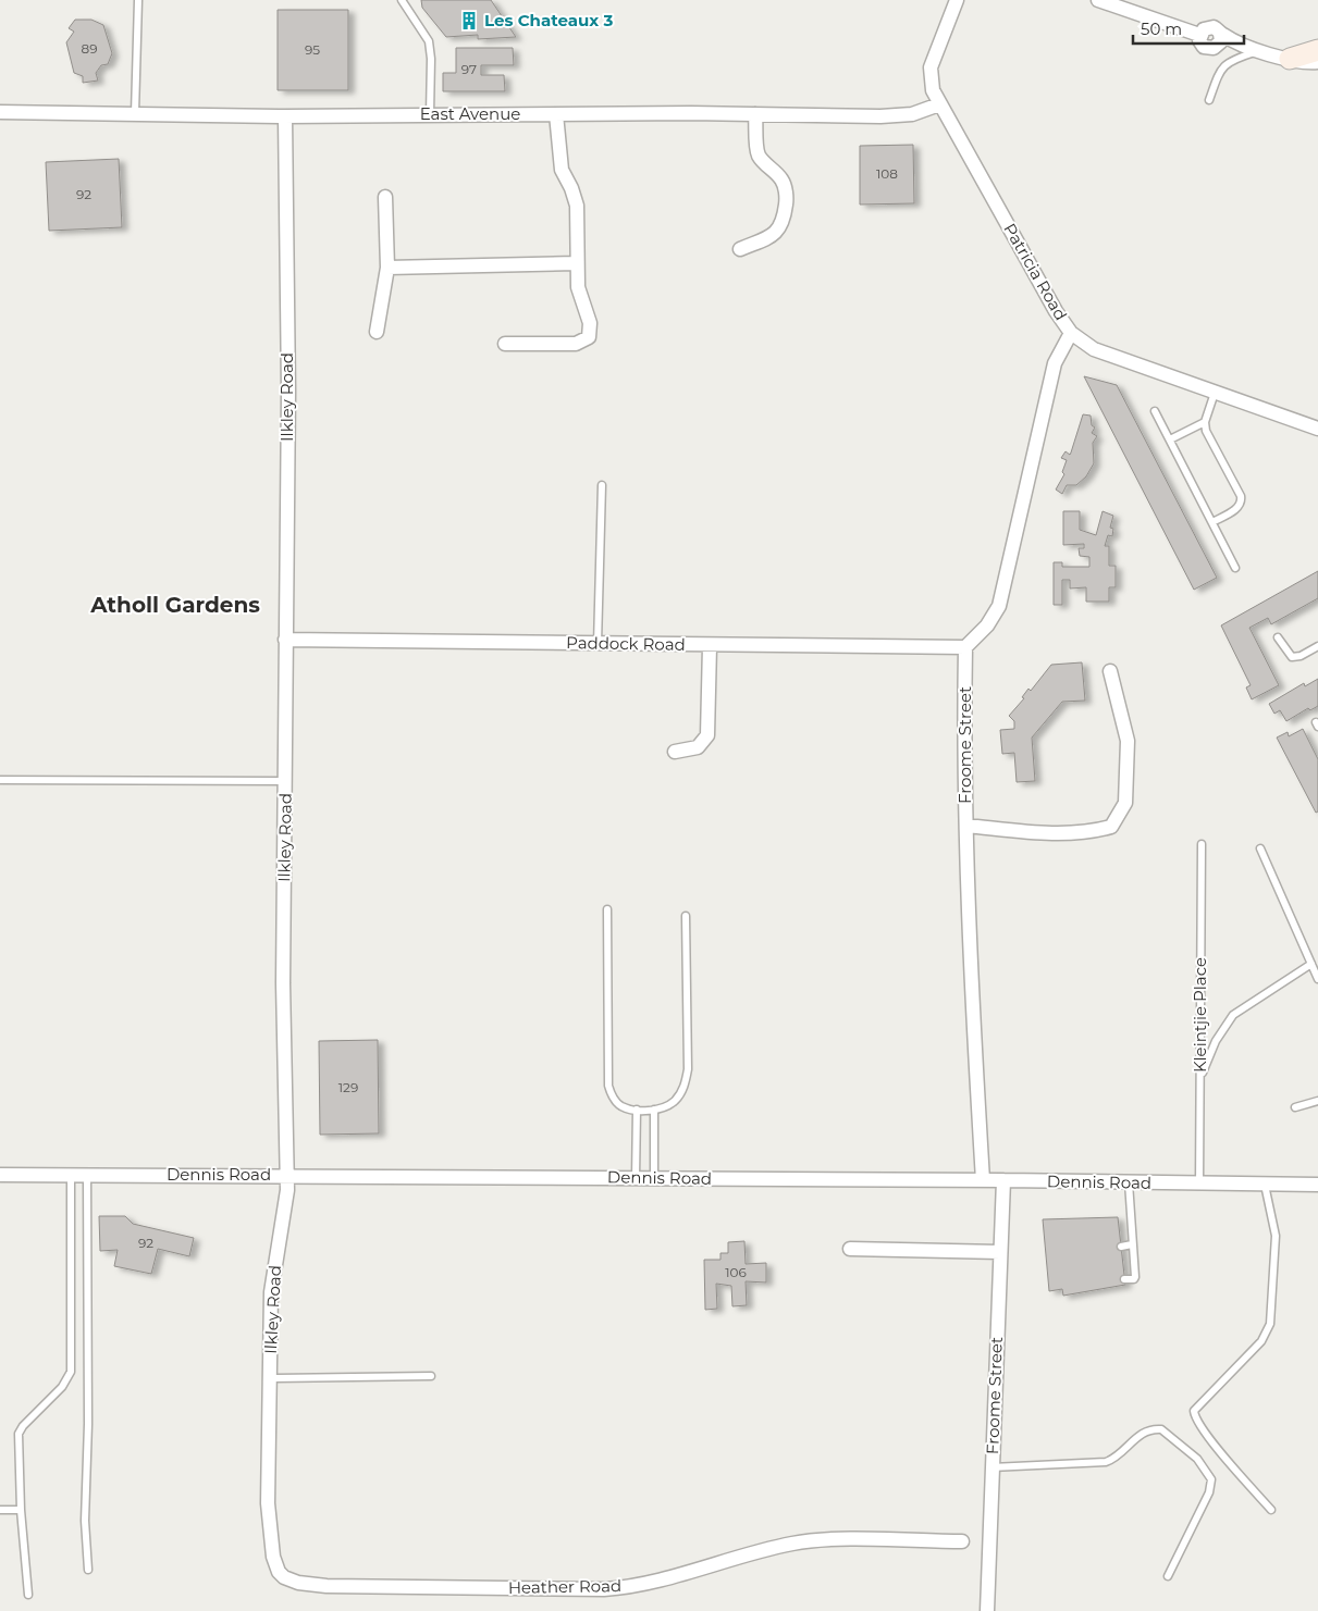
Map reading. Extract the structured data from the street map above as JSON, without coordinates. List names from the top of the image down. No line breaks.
{"streets":{"street":["East Avenue","Patricia Road","Ilkley Road","Paddock Road","Froome Street","Dennis Road","Heather Road"],"lane":["Kleintjie Place"]},"crossings":[["East Avenue","Patricia Road"],["East Avenue","Ilkley Road"],["Ilkley Road","Paddock Road"],["Ilkley Road","Dennis Road"],["Ilkley Road","Heather Road"],["Paddock Road","Froome Street"],["Froome Street","Dennis Road"],["Kleintjie Place","Dennis Road"]],"districts":["Atholl Gardens"],"places":{"building":["Les Chateaux 3"]},"house_numbers":["89","95","97","108","92","129","92","106"],"scale_bar":"50 m"}
